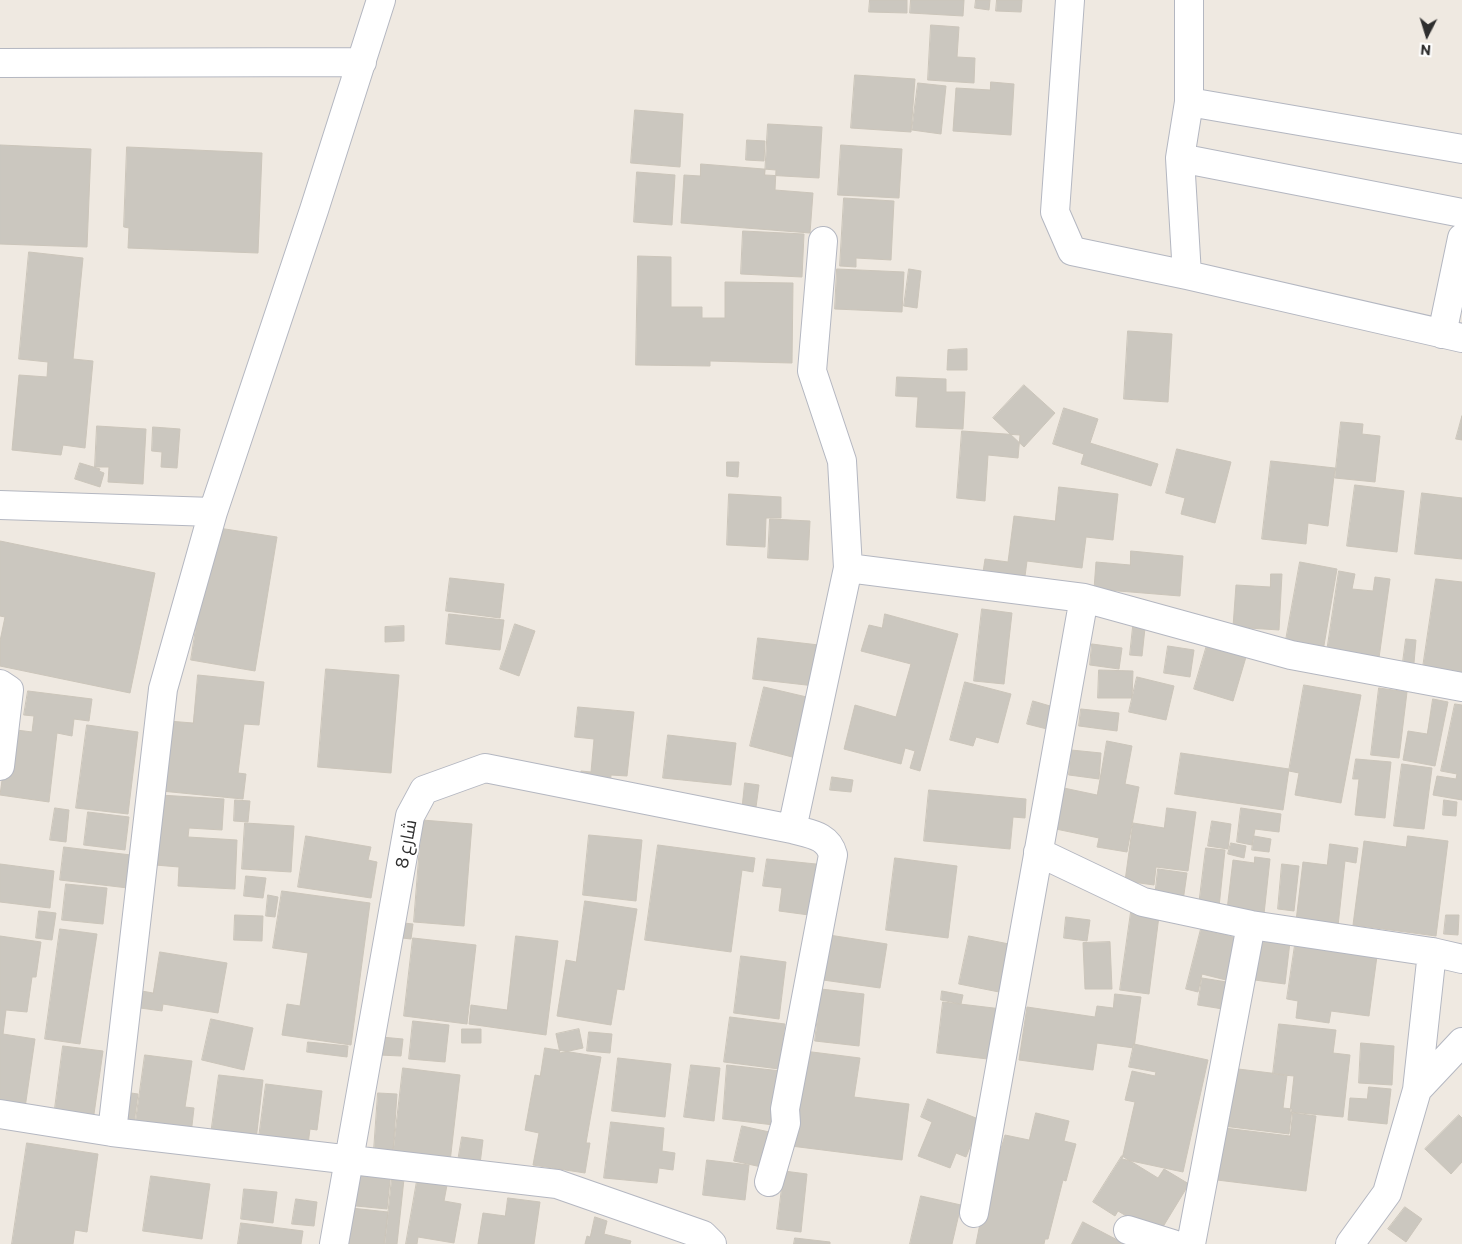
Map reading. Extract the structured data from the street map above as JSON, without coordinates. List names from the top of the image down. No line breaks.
{"streets":{"street":["شارع 8"]},"north":"bottom"}
